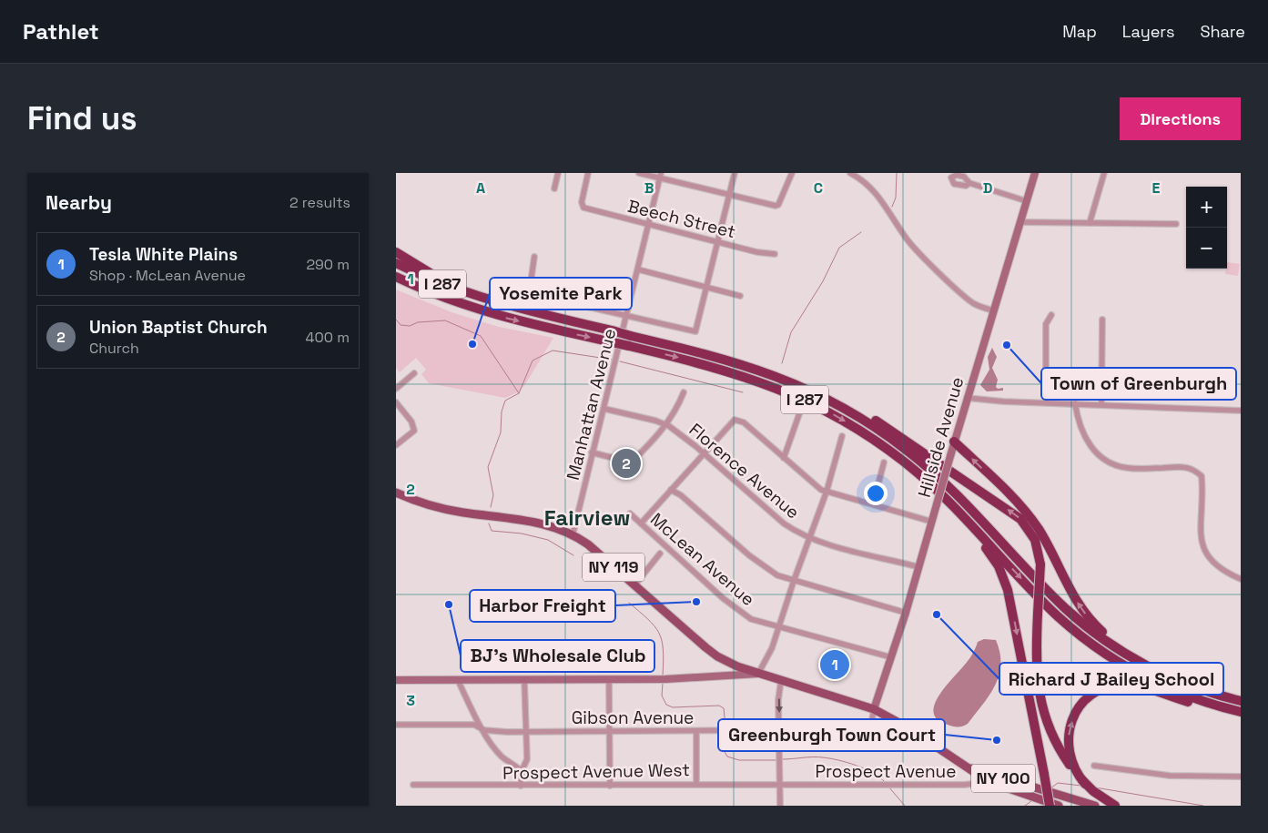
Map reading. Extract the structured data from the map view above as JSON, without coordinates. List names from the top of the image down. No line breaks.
{"streets":{"highway":["I 287"],"main road":["Hillside Avenue","NY 119","NY 100"],"street":["Beech Street","Manhattan Avenue","Florence Avenue","McLean Avenue","Gibson Avenue","Prospect Avenue West","Prospect Avenue"]},"crossings":[["Beech Street","Manhattan Avenue"],["Manhattan Avenue","Florence Avenue"],["Manhattan Avenue","NY 119"],["Hillside Avenue","Florence Avenue"],["Hillside Avenue","McLean Avenue"],["Hillside Avenue","NY 119"],["Hillside Avenue","NY 100"],["NY 119","NY 100"],["Gibson Avenue","NY 100"],["Prospect Avenue West","Prospect Avenue"],["Prospect Avenue","NY 100"]],"districts":["Fairview"],"places":["Yosemite Park","Town of Greenburgh","Harbor Freight","BJ's Wholesale Club","Richard J Bailey School","Greenburgh Town Court"],"page":{"header":"Pathlet","nav":["Map","Layers","Share"],"buttons":"Directions","title":"Find us","heading":["Nearby","2 results"],"map_buttons":["+","−"],"list":[{"mark":"1","name":"Tesla White Plains","note":"Shop · McLean Avenue","value":"290 m"},{"mark":"2","name":"Union Baptist Church","note":"Church","value":"400 m"}],"pins":["2","1"]},"grid":{"columns":["A","B","C","D","E"],"rows":["1","2","3"]}}
